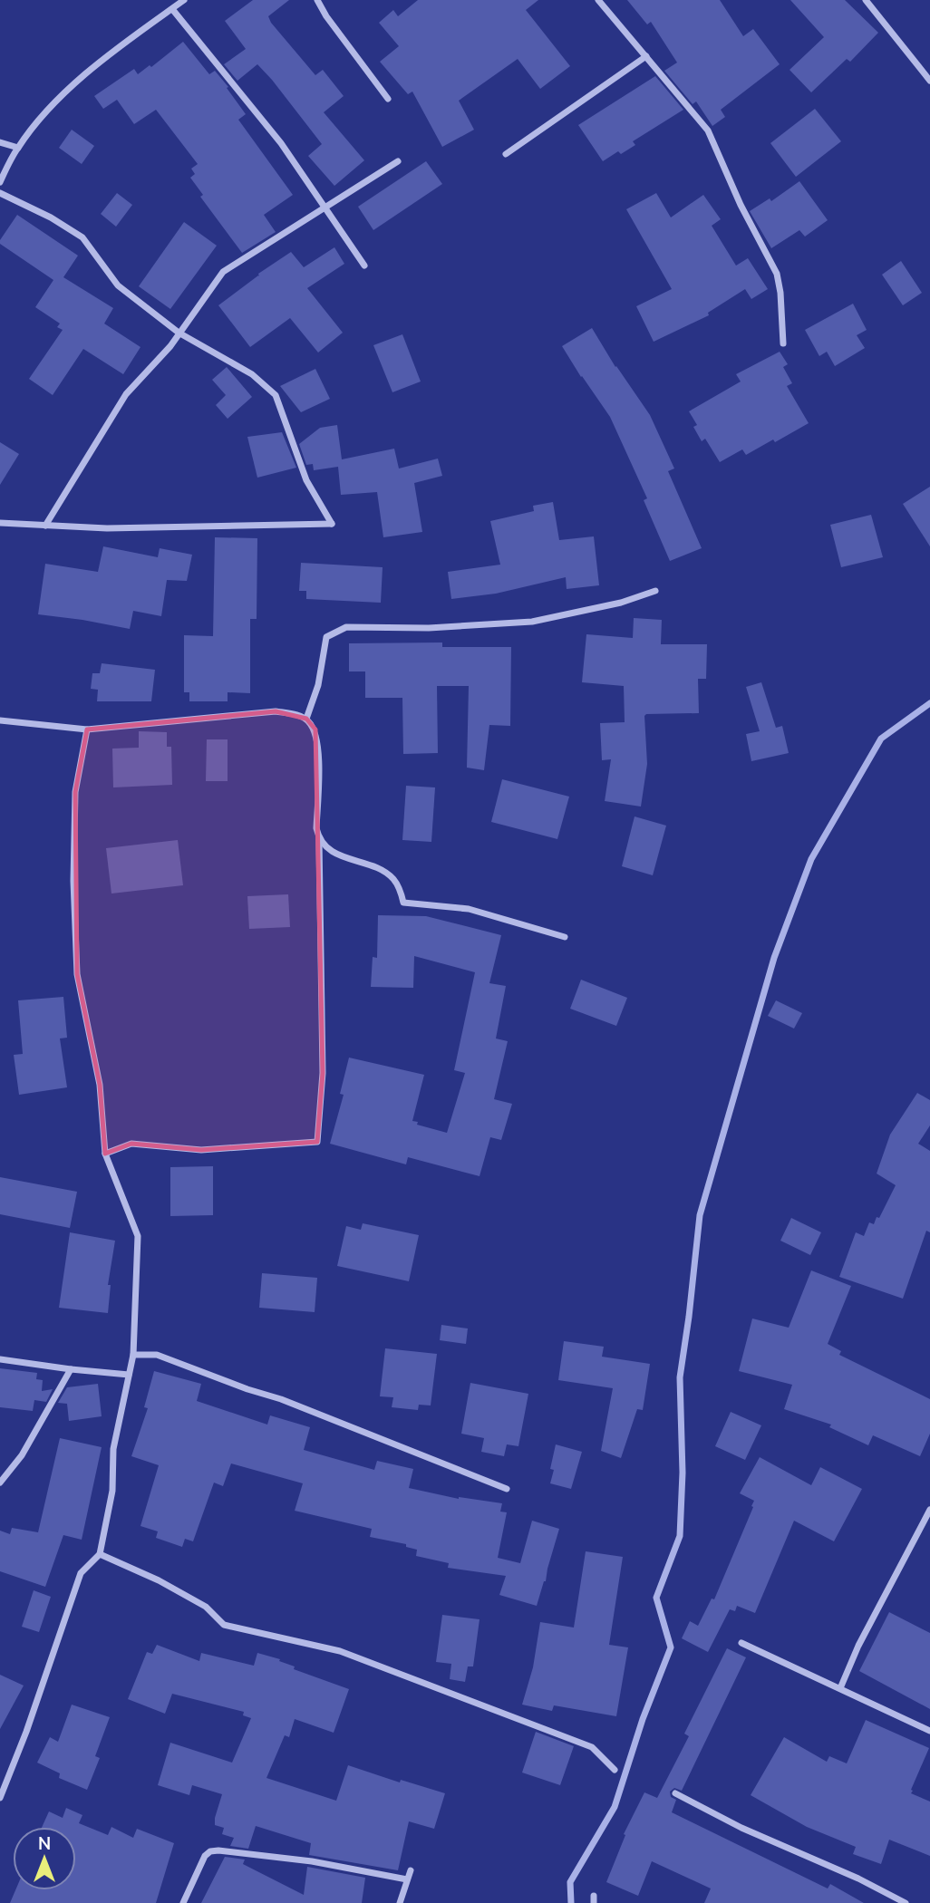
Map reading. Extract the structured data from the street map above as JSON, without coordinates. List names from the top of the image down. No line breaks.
{"north":"top"}
